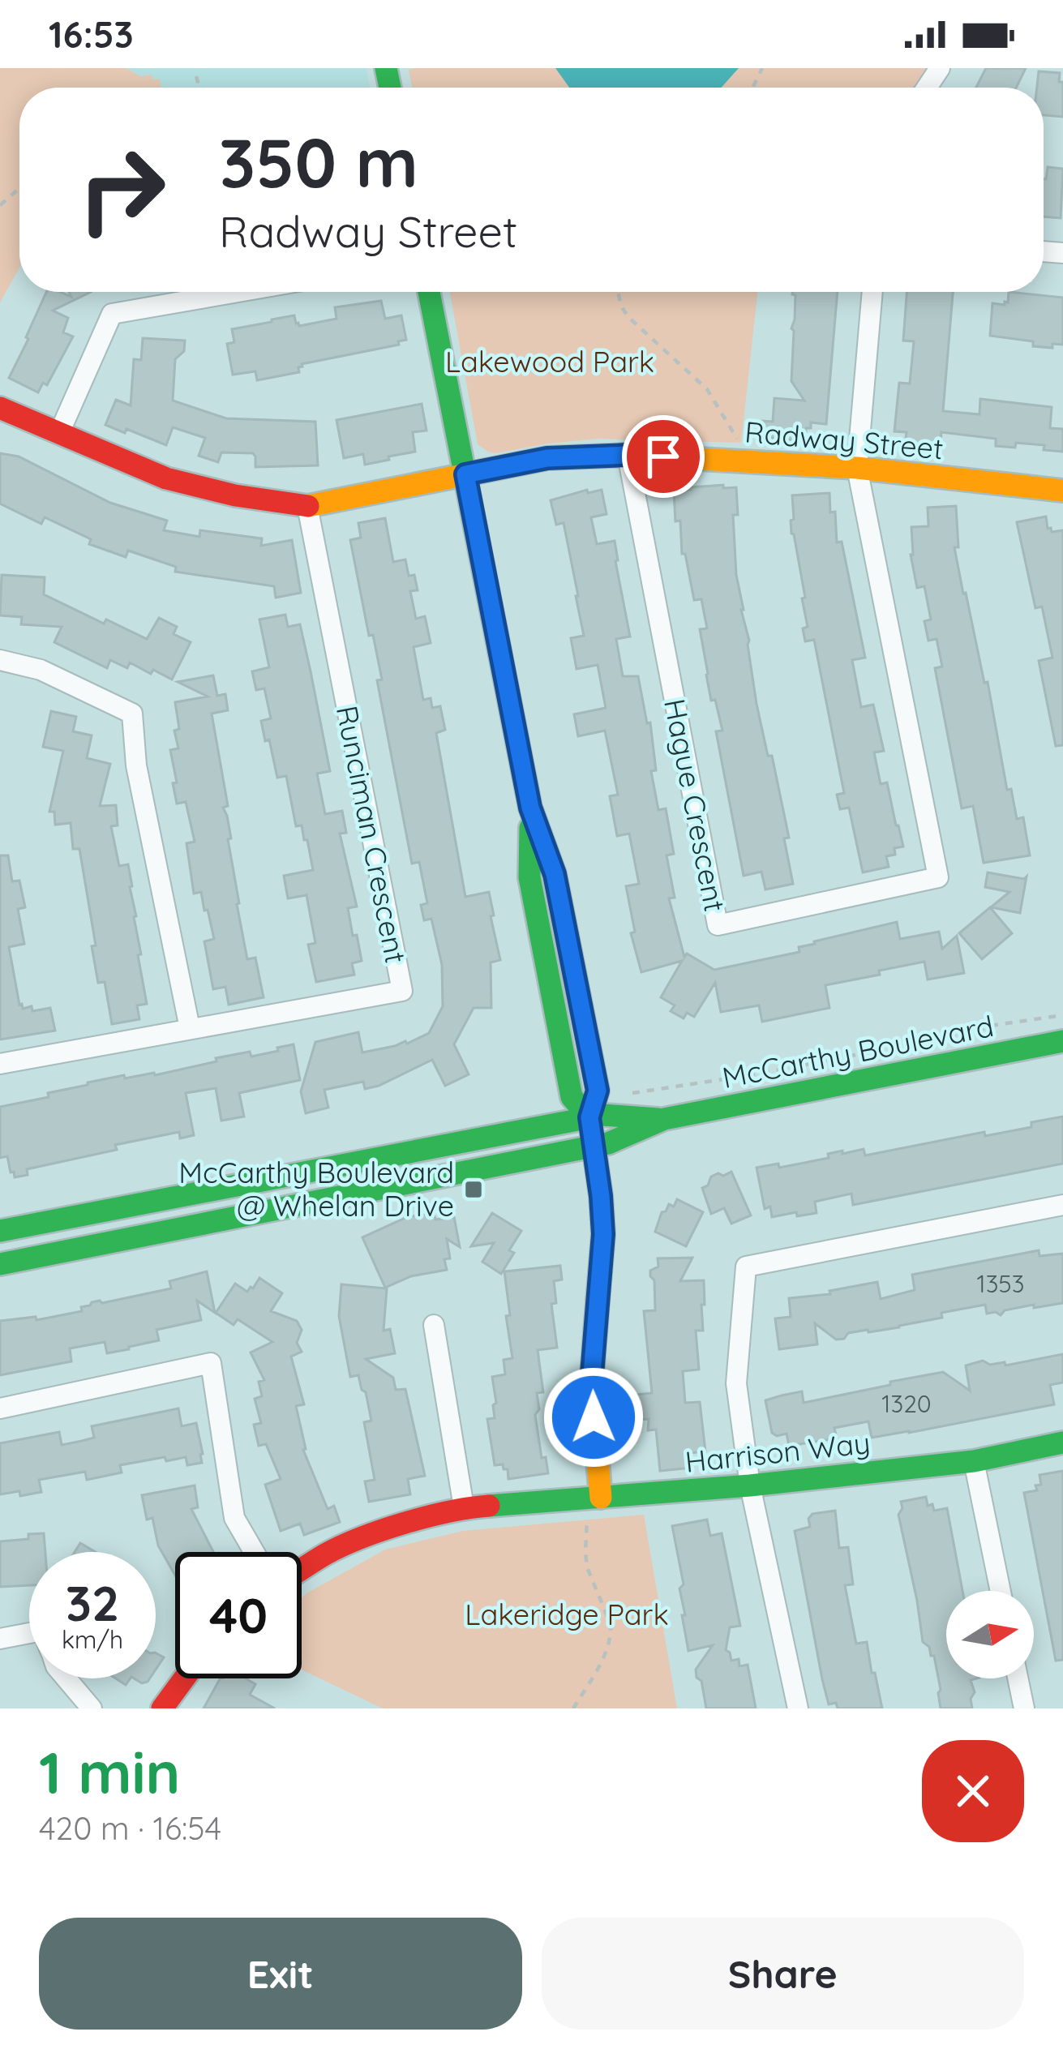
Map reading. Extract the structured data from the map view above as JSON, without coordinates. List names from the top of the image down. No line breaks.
{"streets":{"street":["Radway Street","Hague Crescent","Runciman Crescent","McCarthy Boulevard","Harrison Way"]},"crossings":[["Radway Street","Hague Crescent"],["Radway Street","Runciman Crescent"]],"parks":["Lakewood Park","Lakeridge Park"],"places":{"transit":["McCarthy Boulevard @ Whelan Drive"]},"house_numbers":["1353","1320"],"north":"right","page":{"status":"16:53","turn":["350 m","Radway Street"],"speed":"32 km/h","limit":"40","heading":["1 min","420 m · 16:54"],"buttons":["Exit","Share"]}}
